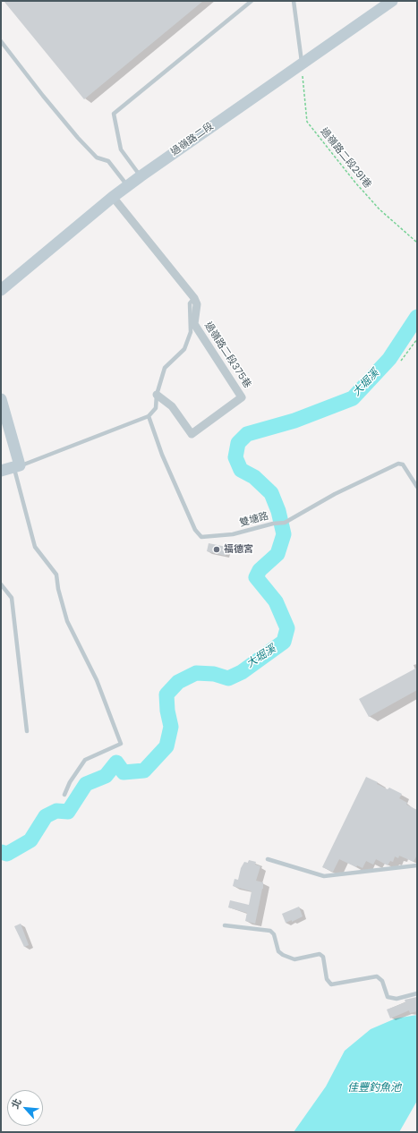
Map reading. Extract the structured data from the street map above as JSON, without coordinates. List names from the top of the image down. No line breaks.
{"streets":{"street":["過嶺路二段","過嶺路二段375巷"],"lane":["雙塘路"],"path":["過嶺路二段291巷"]},"crossings":[["過嶺路二段","過嶺路二段291巷"]],"water":["大堀溪","佳豐釣魚池"],"places":["福德宮"],"north":"top left"}
